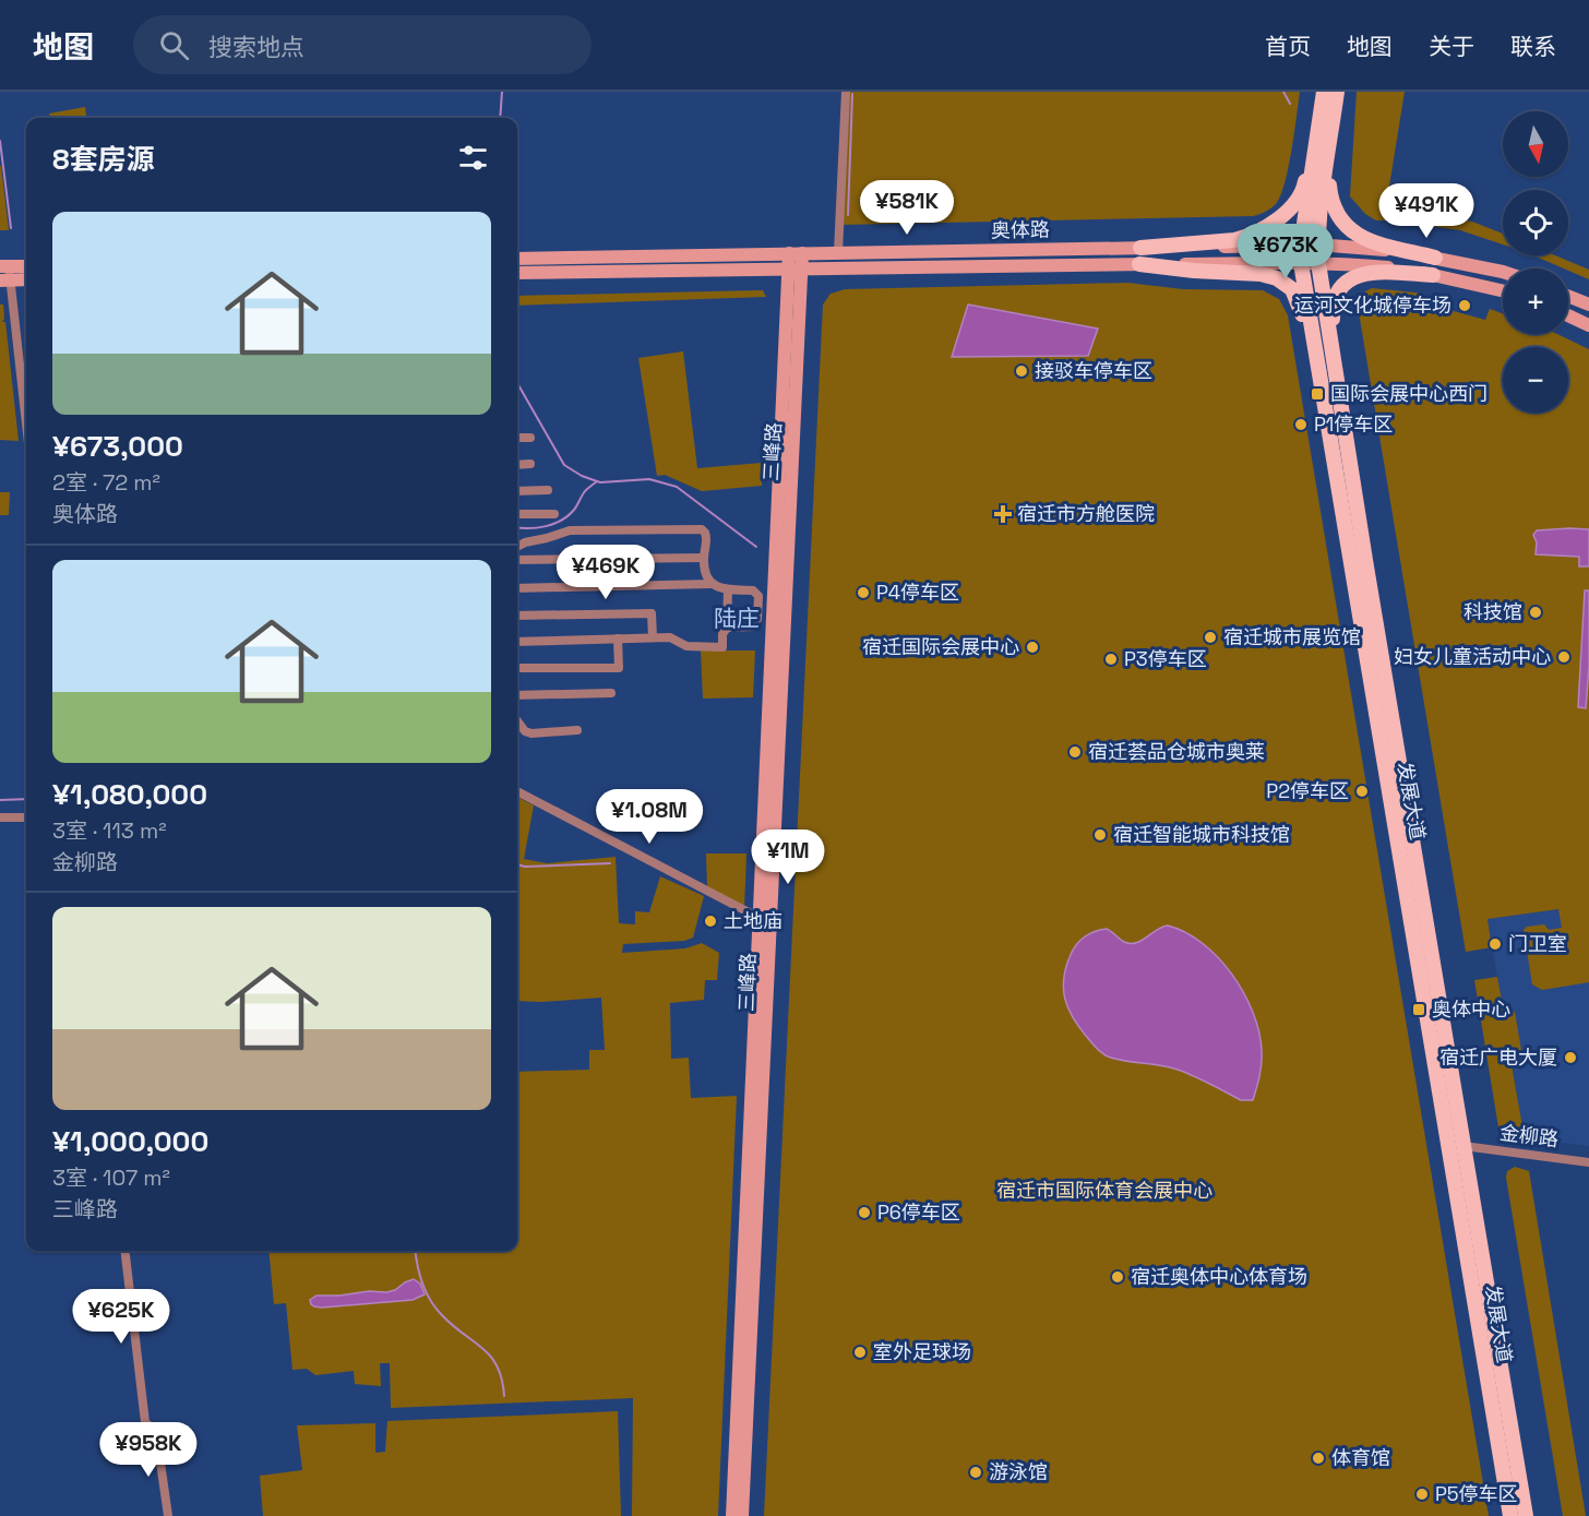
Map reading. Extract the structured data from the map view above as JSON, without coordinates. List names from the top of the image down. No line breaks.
{"streets":{"main road":["奥体路","三峰路","发展大道"],"street":["金柳路"]},"crossings":[["奥体路","三峰路"],["奥体路","发展大道"],["发展大道","金柳路"]],"districts":["陆庄"],"parks":["宿迁市国际体育会展中心"],"places":{"other":["运河文化城停车场","接驳车停车区","P1停车区","P4停车区","科技馆","宿迁城市展览馆","宿迁国际会展中心","妇女儿童活动中心","P3停车区","宿迁荟品仓城市奥莱","P2停车区","宿迁智能城市科技馆","土地庙","门卫室","宿迁广电大厦","P6停车区","宿迁奥体中心体育场","室外足球场","体育馆","游泳馆","P5停车区"],"transit":["国际会展中心西门","奥体中心"],"health":["宿迁市方舱医院"]},"north":"bottom","page":{"header":"地图","search":"搜索地点","nav":["首页","地图","关于","联系"],"map_buttons":["+","−"],"heading":"8套房源","price":["¥581K","¥491K","¥673K","¥469K","¥1.08M","¥1M","¥625K","¥958K"],"list":[{"name":"¥673,000","note":"2室 · 72 m² · 奥体路"},{"name":"¥1,080,000","note":"3室 · 113 m² · 金柳路"},{"name":"¥1,000,000","note":"3室 · 107 m² · 三峰路"}]}}
